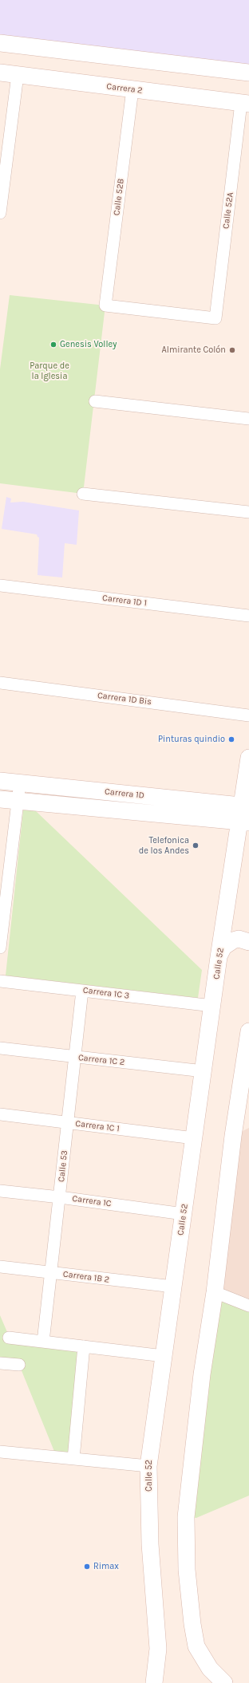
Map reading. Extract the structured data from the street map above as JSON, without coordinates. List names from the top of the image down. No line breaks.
{"streets":{"main road":["Carrera 2","Carrera 1D","Calle 52"],"street":["Calle 52B","Calle 52A","Carrera 1D 1","Carrera 1D Bis","Carrera 1C 3","Carrera 1C 2","Carrera 1C 1","Calle 53","Carrera 1C","Carrera 1B 2"]},"crossings":[["Carrera 2","Calle 52B"],["Carrera 2","Calle 52A"],["Calle 52B","Calle 52A"],["Carrera 1D","Calle 52"],["Calle 52","Carrera 1C 3"],["Calle 52","Carrera 1C 2"],["Calle 52","Carrera 1C 1"],["Calle 52","Carrera 1C"],["Calle 52","Carrera 1B 2"],["Carrera 1C 3","Calle 53"],["Carrera 1C 2","Calle 53"],["Carrera 1C 1","Calle 53"],["Calle 53","Carrera 1C"],["Calle 53","Carrera 1B 2"]],"parks":["Parque de la Iglesia"],"places":["Genesis Volley","Almirante Colón","Pinturas quindio","Telefonica de los Andes","Rimax"]}
